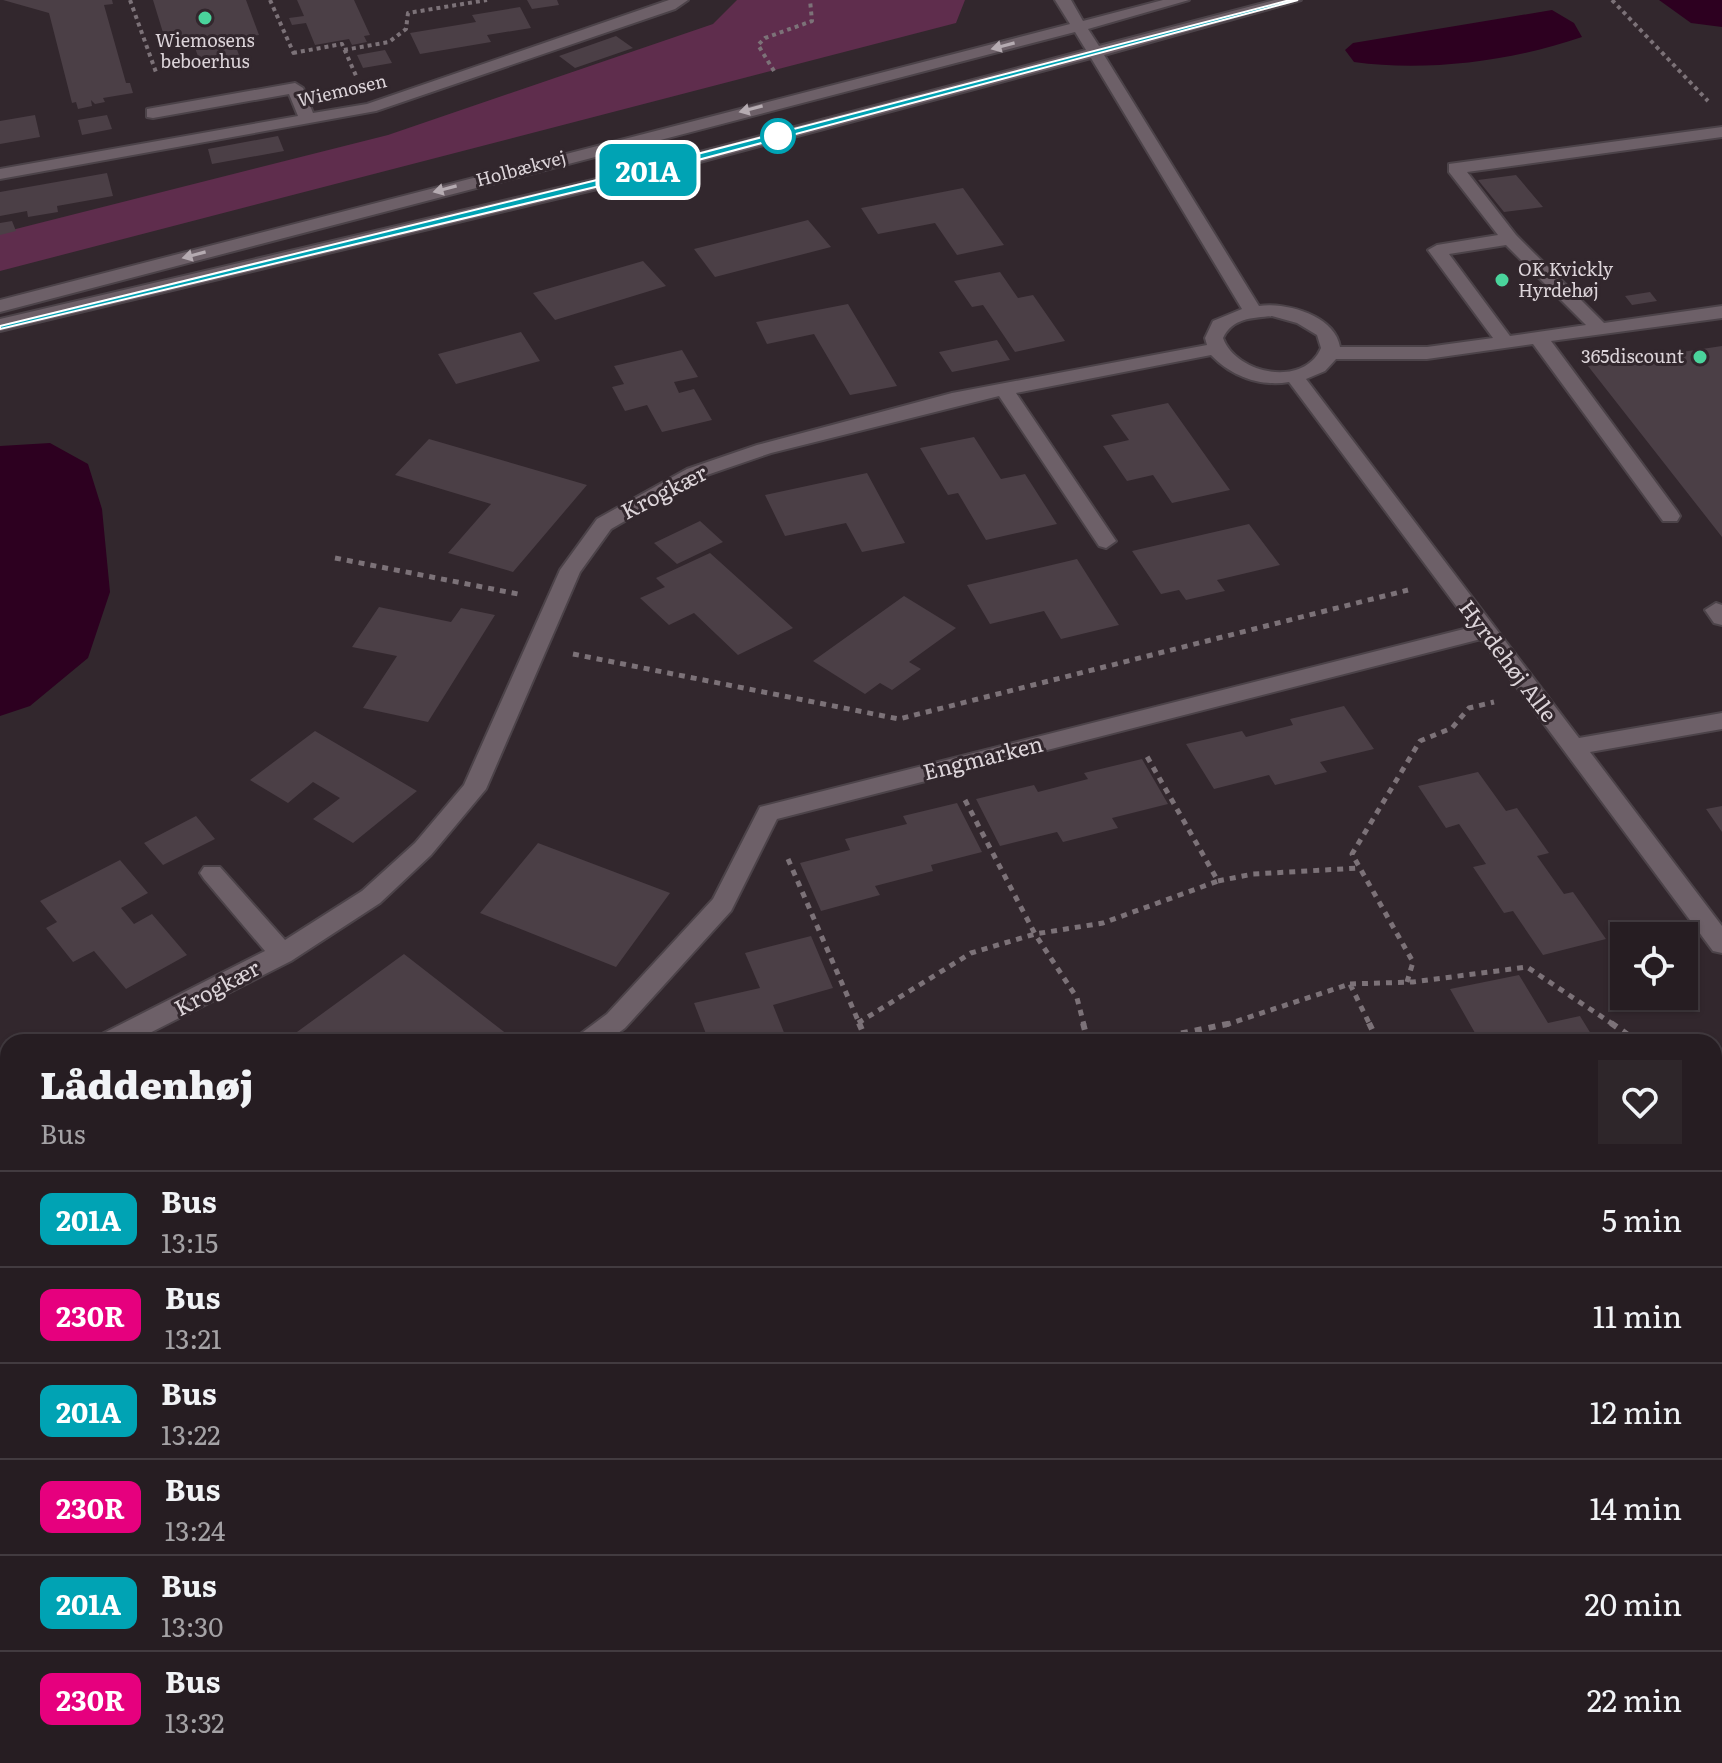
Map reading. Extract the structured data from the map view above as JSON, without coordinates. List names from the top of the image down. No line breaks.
{"streets":{"street":["Wiemosen","Holbækvej","Krogkær","Hyrdehøj Alle","Engmarken"]},"crossings":[["Hyrdehøj Alle","Engmarken"]],"places":["Wiemosens beboerhus","OK Kvickly Hyrdehøj","365discount"],"lines":["bus line 201A"],"page":{"on_map":"201A","heading":["Låddenhøj","Bus"],"list":[{"mark":"201A","name":"Bus","note":"13:15","value":"5 min"},{"mark":"230R","name":"Bus","note":"13:21","value":"11 min"},{"mark":"201A","name":"Bus","note":"13:22","value":"12 min"},{"mark":"230R","name":"Bus","note":"13:24","value":"14 min"},{"mark":"201A","name":"Bus","note":"13:30","value":"20 min"},{"mark":"230R","name":"Bus","note":"13:32","value":"22 min"}]}}
